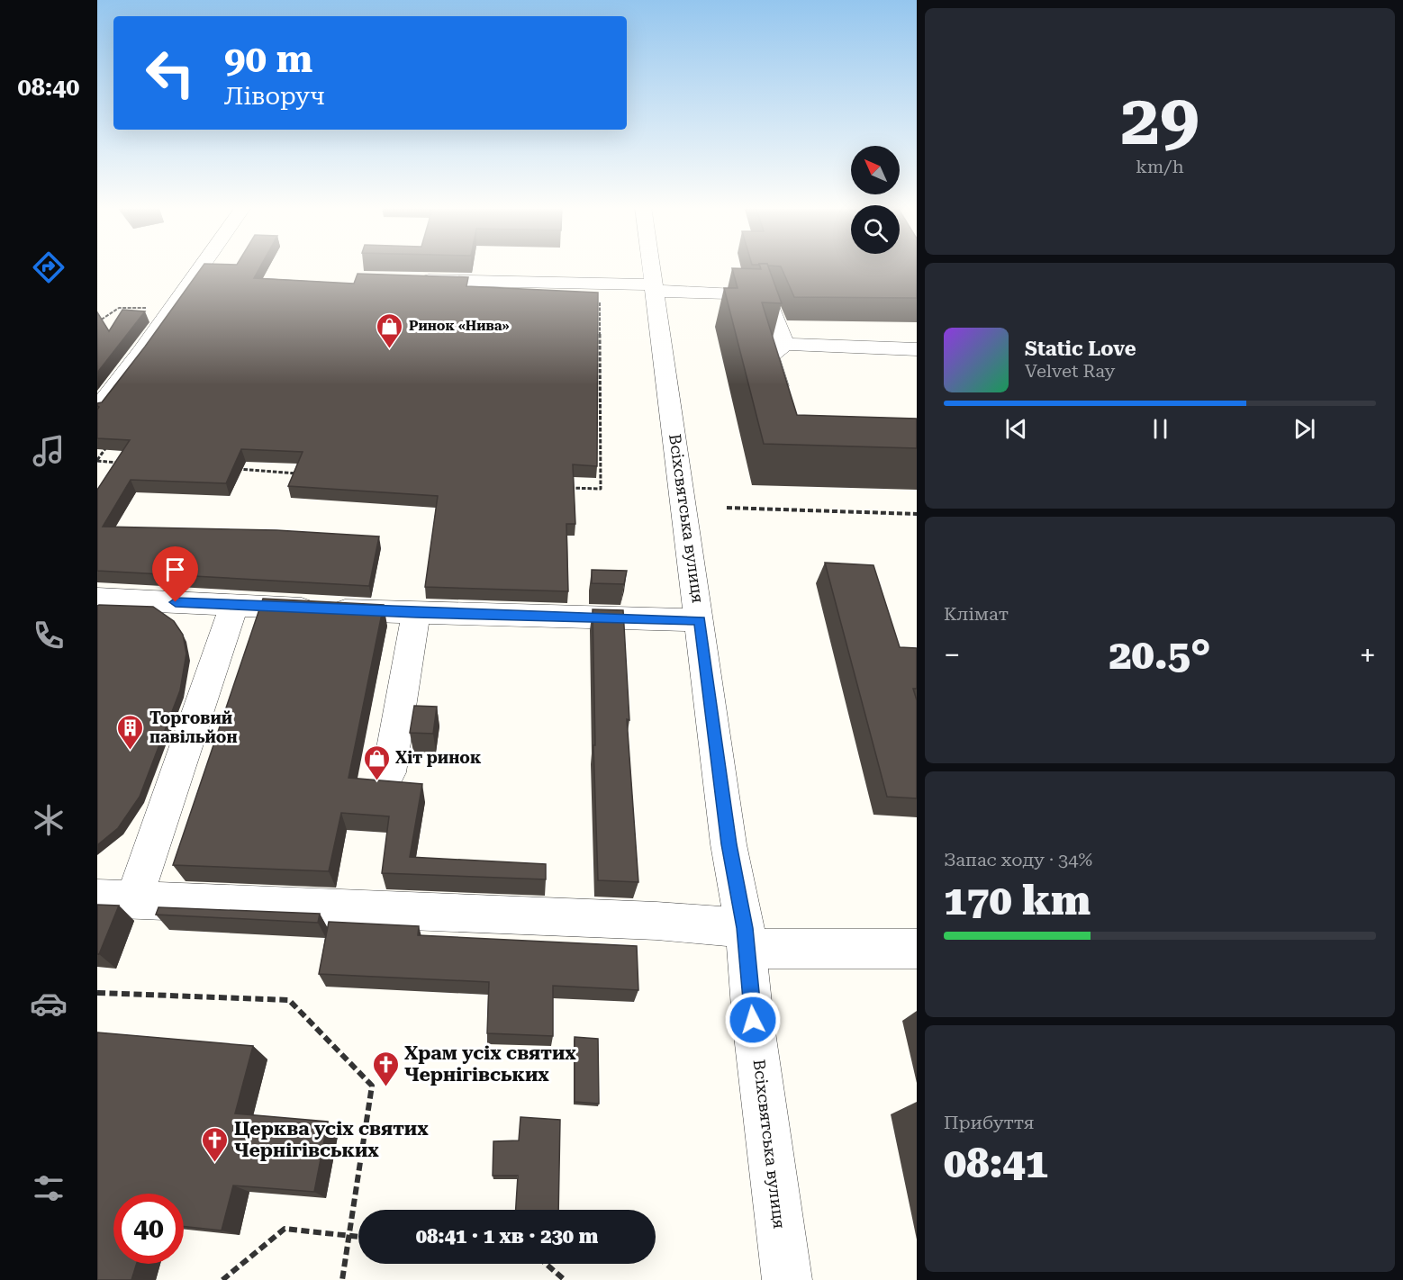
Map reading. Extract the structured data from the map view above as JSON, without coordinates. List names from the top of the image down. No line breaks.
{"streets":{"street":["Всіхсвятська вулиця"]},"places":{"shop":["Ринок «Нива»","Хіт ринок"],"building":["Торговий павільйон"],"church":["Храм усіх святих Чернігівських","Церква усіх святих Чернігівських"]},"north":"top left","page":{"tabs":"08:40","tile":[["29","km/h"],"Клімат",["Запас ходу · 34%","170 km"],["Прибуття","08:41"]],"turn":["90 m","Ліворуч"],"song":["Static Love","Velvet Ray"],"heat":["−","20.5°","+"],"limit":"40","trip":"08:41 · 1 хв · 230 m"}}
